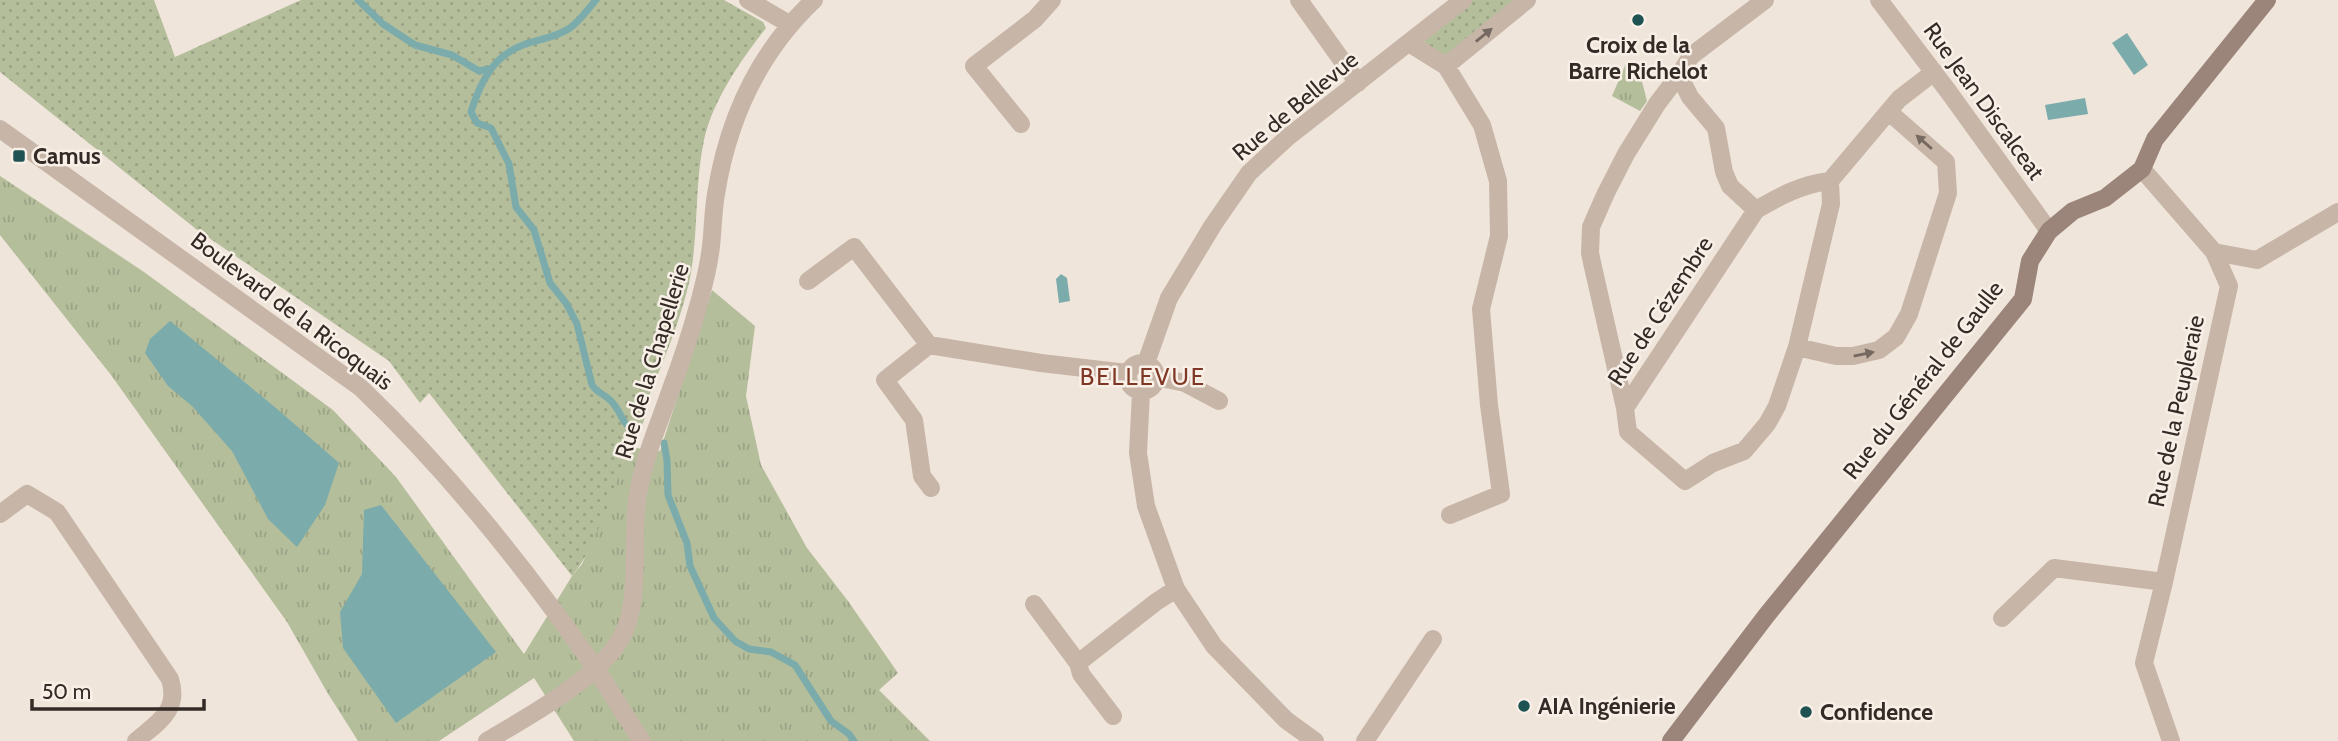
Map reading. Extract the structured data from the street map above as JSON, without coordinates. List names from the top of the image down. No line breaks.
{"streets":{"main road":["Rue du Général de Gaulle"],"street":["Rue Jean Discalceat","Rue de Bellevue","Boulevard de la Ricoquais","Rue de Cézembre","Rue de la Chapellerie","Rue de la Peupleraie"]},"crossings":[["Rue Jean Discalceat","Rue du Général de Gaulle"],["Boulevard de la Ricoquais","Rue de la Chapellerie"],["Rue du Général de Gaulle","Rue de la Peupleraie"]],"districts":["BELLEVUE"],"places":{"other":["Croix de la Barre Richelot","AIA Ingénierie","Confidence"],"transit":["Camus"]},"scale_bar":"50 m"}
